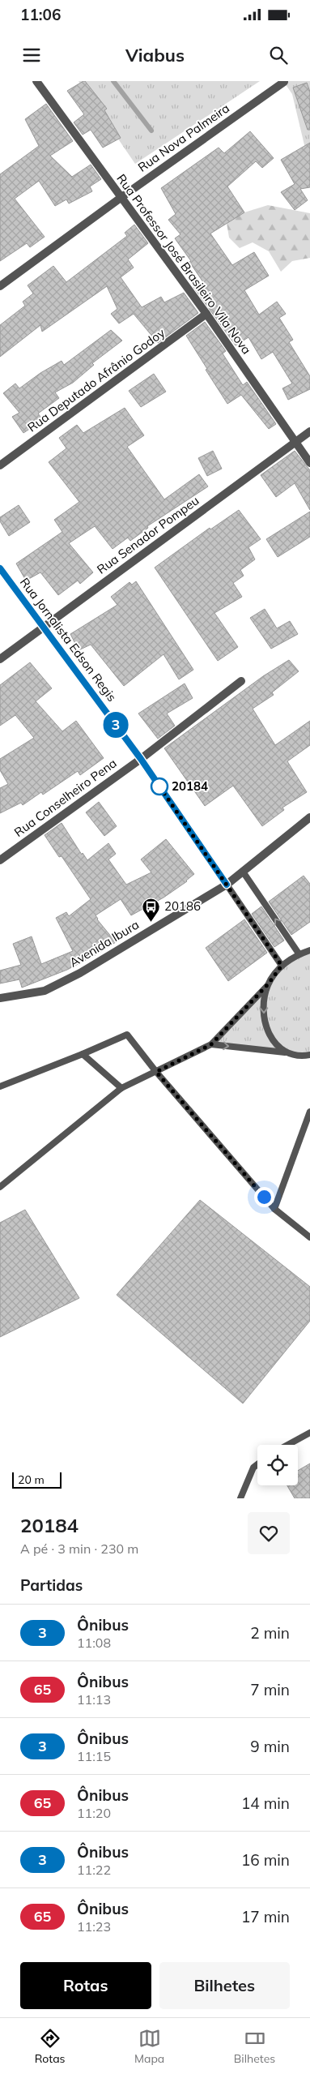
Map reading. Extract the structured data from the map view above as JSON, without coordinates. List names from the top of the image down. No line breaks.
{"streets":{"street":["Rua Nova Palmeira","Rua Professor José Brasileiro Vila Nova","Rua Deputado Afrânio Godoy","Rua Senador Pompeu","Rua Jornalista Edson Regis","Rua Conselheiro Pena","Avenida Ibura"]},"crossings":[["Rua Nova Palmeira","Rua Professor José Brasileiro Vila Nova"],["Rua Professor José Brasileiro Vila Nova","Rua Deputado Afrânio Godoy"],["Rua Professor José Brasileiro Vila Nova","Rua Senador Pompeu"],["Rua Senador Pompeu","Rua Jornalista Edson Regis"],["Rua Jornalista Edson Regis","Rua Conselheiro Pena"],["Rua Jornalista Edson Regis","Avenida Ibura"]],"places":{"other":["20184"],"bus stop":["20186"]},"lines":["bus line 3"],"scale_bar":"20 m","page":{"status":"11:06","header":"Viabus","on_map":"3","scale":"20 m","heading":[["20184","A pé · 3 min · 230 m"],"Partidas"],"list":[{"mark":"3","name":"Ônibus","note":"11:08","value":"2 min"},{"mark":"65","name":"Ônibus","note":"11:13","value":"7 min"},{"mark":"3","name":"Ônibus","note":"11:15","value":"9 min"},{"mark":"65","name":"Ônibus","note":"11:20","value":"14 min"},{"mark":"3","name":"Ônibus","note":"11:22","value":"16 min"},{"mark":"65","name":"Ônibus","note":"11:23","value":"17 min"}],"buttons":["Rotas","Bilhetes"],"tabs":["Rotas","Mapa","Bilhetes"]}}
